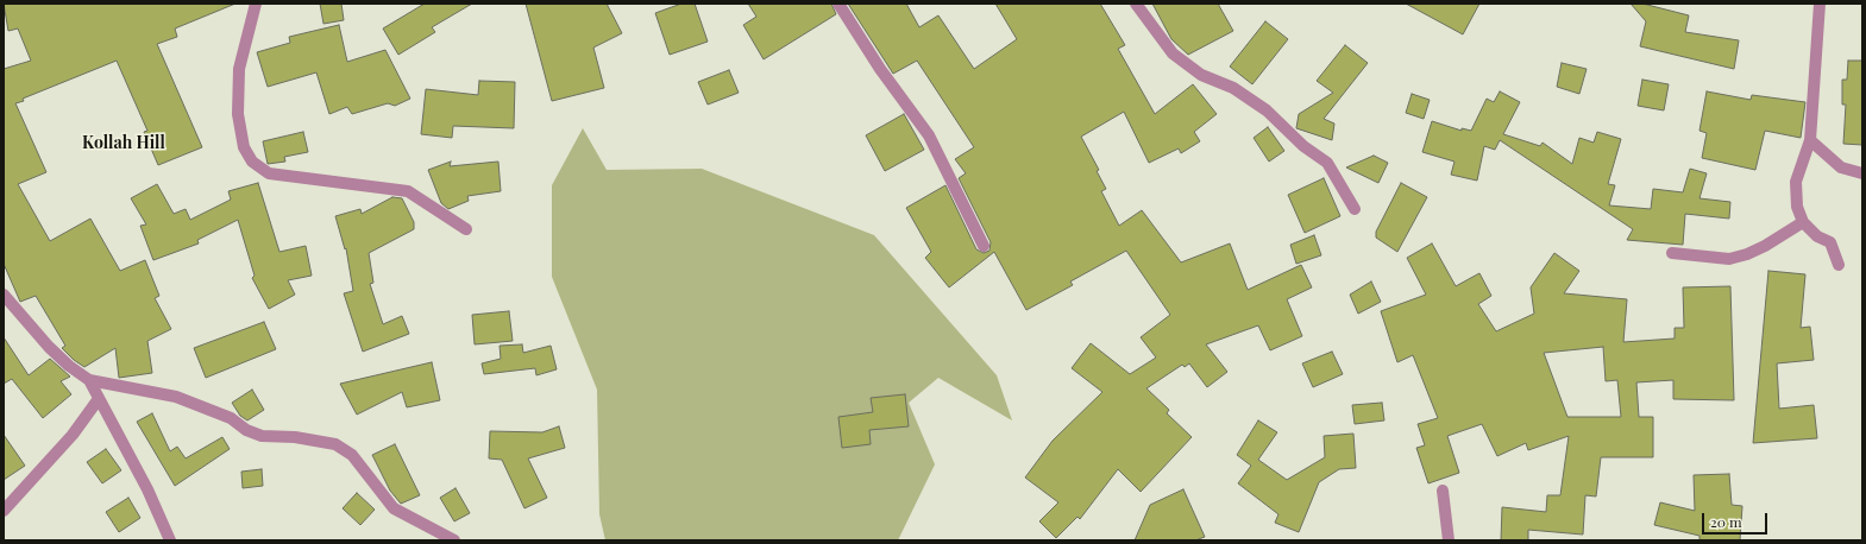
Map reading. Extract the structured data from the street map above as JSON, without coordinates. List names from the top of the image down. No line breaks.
{"districts":["Kollah Hill"],"scale_bar":"20 m"}
